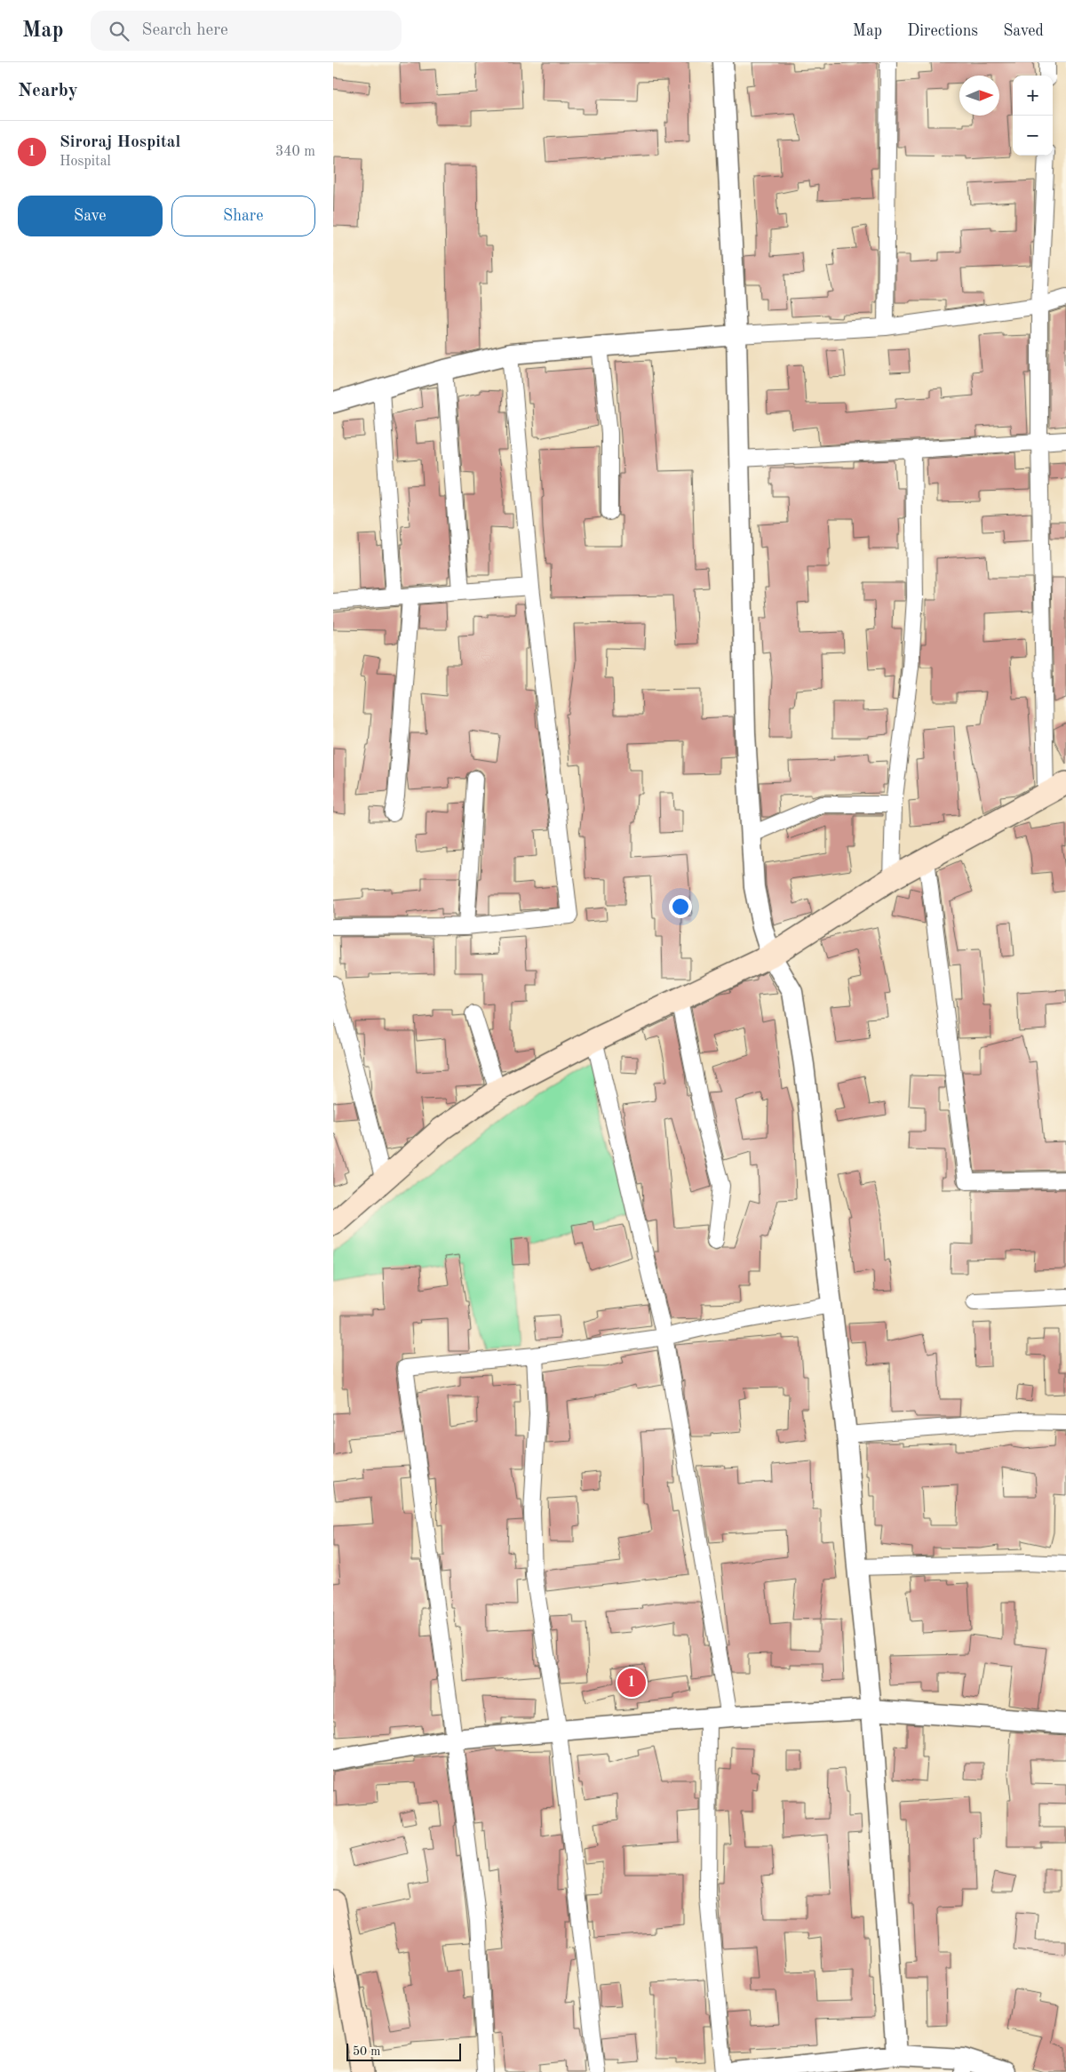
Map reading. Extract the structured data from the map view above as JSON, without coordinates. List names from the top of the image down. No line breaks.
{"scale_bar":"50 m","north":"right","page":{"header":"Map","search":"Search here","nav":["Map","Directions","Saved"],"heading":"Nearby","map_buttons":["+","−"],"list":[{"mark":"1","name":"Siroraj Hospital","note":"Hospital","value":"340 m"}],"buttons":["Save","Share"],"pins":"1","scale":"50 m"}}
